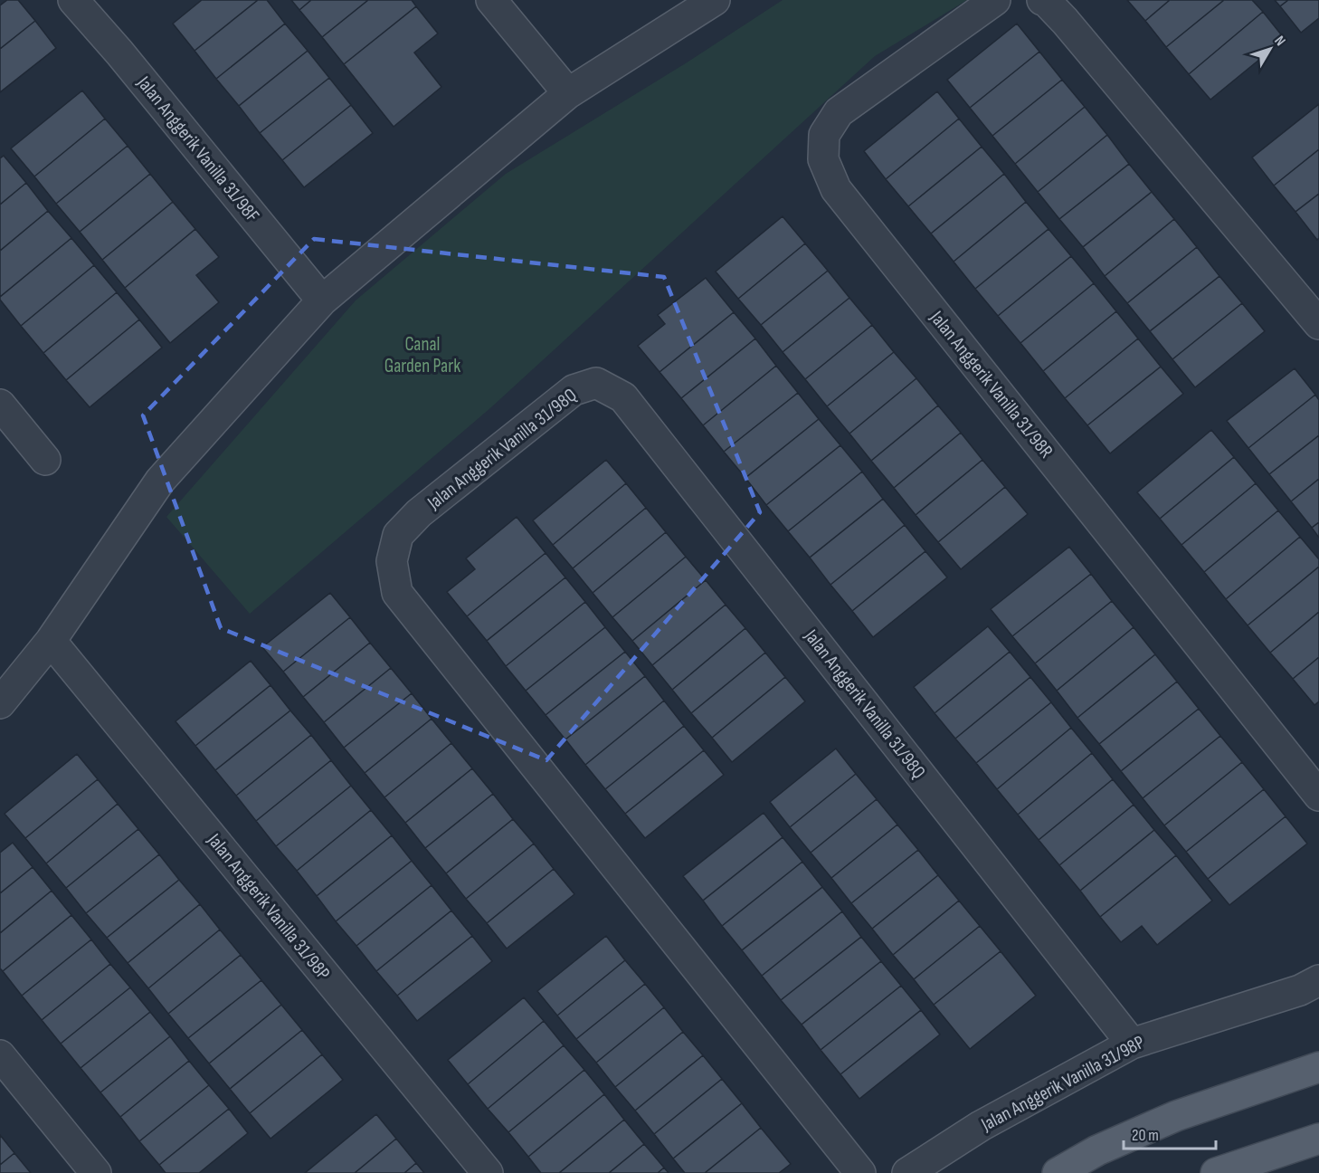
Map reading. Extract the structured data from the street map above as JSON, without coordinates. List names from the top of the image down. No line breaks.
{"streets":{"street":["Jalan Anggerik Vanilla 31/98F","Jalan Anggerik Vanilla 31/98R","Jalan Anggerik Vanilla 31/98Q","Jalan Anggerik Vanilla 31/98P"]},"crossings":[["Jalan Anggerik Vanilla 31/98Q","Jalan Anggerik Vanilla 31/98P"]],"parks":["Canal Garden Park"],"scale_bar":"20 m","north":"top right"}
